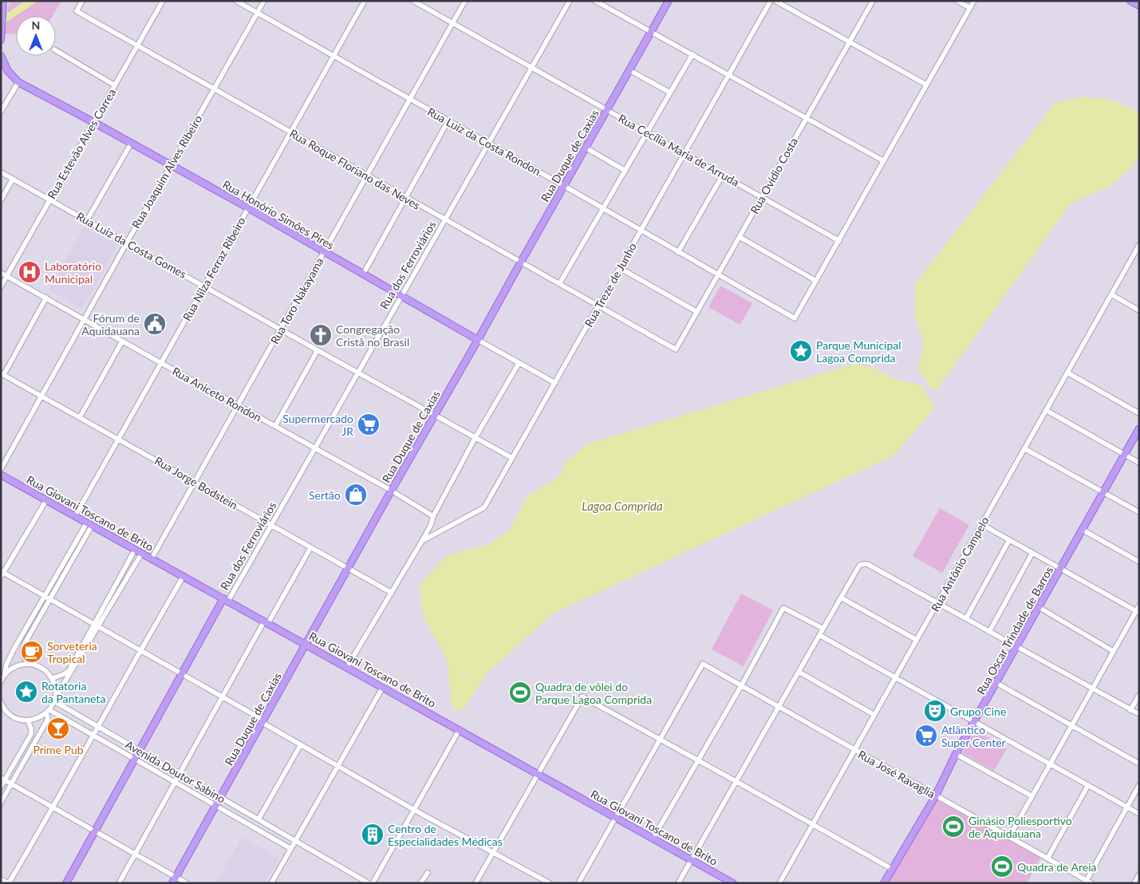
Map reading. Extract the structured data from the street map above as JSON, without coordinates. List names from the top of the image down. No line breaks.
{"streets":{"main road":["Rua Duque de Caxias","Rua Honório Simões Pires","Rua dos Ferroviários","Rua Giovani Toscano de Brito","Rua Oscar Trindade de Barros"],"street":["Rua Luiz da Costa Rondon","Rua Estevão Alves Correa","Rua Cecília Maria de Arruda","Rua Roque Floriano das Neves","Rua Joaquim Alves Ribeiro","Rua Ovídio Costa","Rua Luiz da Costa Gomes","Rua Nilza Ferraz Ribeiro","Rua Treze de Junho","Rua Toro Nakayama","Rua Aniceto Rondon","Rua Jorge Bodstein","Rua Antônio Campelo","Avenida Doutor Sabino","Rua José Ravaglia"]},"crossings":[["Rua Luiz da Costa Rondon","Rua Duque de Caxias"],["Rua Luiz da Costa Rondon","Rua Joaquim Alves Ribeiro"],["Rua Luiz da Costa Rondon","Rua Ovídio Costa"],["Rua Luiz da Costa Rondon","Rua dos Ferroviários"],["Rua Luiz da Costa Rondon","Rua Nilza Ferraz Ribeiro"],["Rua Luiz da Costa Rondon","Rua Treze de Junho"],["Rua Luiz da Costa Rondon","Rua Toro Nakayama"],["Rua Estevão Alves Correa","Rua Roque Floriano das Neves"],["Rua Estevão Alves Correa","Rua Honório Simões Pires"],["Rua Estevão Alves Correa","Rua Luiz da Costa Gomes"],["Rua Estevão Alves Correa","Rua Aniceto Rondon"],["Rua Cecília Maria de Arruda","Rua Duque de Caxias"],["Rua Cecília Maria de Arruda","Rua Ovídio Costa"],["Rua Cecília Maria de Arruda","Rua dos Ferroviários"],["Rua Cecília Maria de Arruda","Rua Treze de Junho"],["Rua Cecília Maria de Arruda","Rua Toro Nakayama"],["Rua Duque de Caxias","Rua Roque Floriano das Neves"],["Rua Duque de Caxias","Rua Honório Simões Pires"],["Rua Duque de Caxias","Rua Luiz da Costa Gomes"],["Rua Duque de Caxias","Rua Aniceto Rondon"],["Rua Duque de Caxias","Rua Jorge Bodstein"],["Rua Duque de Caxias","Rua Giovani Toscano de Brito"],["Rua Duque de Caxias","Avenida Doutor Sabino"],["Rua Roque Floriano das Neves","Rua Joaquim Alves Ribeiro"],["Rua Roque Floriano das Neves","Rua Ovídio Costa"],["Rua Roque Floriano das Neves","Rua dos Ferroviários"],["Rua Roque Floriano das Neves","Rua Nilza Ferraz Ribeiro"],["Rua Roque Floriano das Neves","Rua Treze de Junho"],["Rua Roque Floriano das Neves","Rua Toro Nakayama"],["Rua Joaquim Alves Ribeiro","Rua Honório Simões Pires"],["Rua Joaquim Alves Ribeiro","Rua Luiz da Costa Gomes"],["Rua Joaquim Alves Ribeiro","Rua Aniceto Rondon"],["Rua Joaquim Alves Ribeiro","Rua Jorge Bodstein"],["Rua Honório Simões Pires","Rua dos Ferroviários"],["Rua Honório Simões Pires","Rua Nilza Ferraz Ribeiro"],["Rua Honório Simões Pires","Rua Treze de Junho"],["Rua Honório Simões Pires","Rua Toro Nakayama"],["Rua Luiz da Costa Gomes","Rua dos Ferroviários"],["Rua Luiz da Costa Gomes","Rua Nilza Ferraz Ribeiro"],["Rua Luiz da Costa Gomes","Rua Treze de Junho"],["Rua Luiz da Costa Gomes","Rua Toro Nakayama"],["Rua dos Ferroviários","Rua Aniceto Rondon"],["Rua dos Ferroviários","Rua Jorge Bodstein"],["Rua dos Ferroviários","Rua Giovani Toscano de Brito"],["Rua dos Ferroviários","Avenida Doutor Sabino"],["Rua Nilza Ferraz Ribeiro","Rua Aniceto Rondon"],["Rua Nilza Ferraz Ribeiro","Rua Jorge Bodstein"],["Rua Nilza Ferraz Ribeiro","Rua Giovani Toscano de Brito"],["Rua Toro Nakayama","Rua Aniceto Rondon"],["Rua Toro Nakayama","Rua Jorge Bodstein"],["Rua Toro Nakayama","Rua Giovani Toscano de Brito"],["Rua Antônio Campelo","Rua José Ravaglia"],["Rua Oscar Trindade de Barros","Rua José Ravaglia"]],"water":["Lagoa Comprida"],"places":{"hospital":["Laboratório Municipal"],"public building":["Fórum de Aquidauana"],"church":["Congregação Cristâ no Brasil"],"place":["Parque Municipal Lagoa Comprida","Rotatoria da Pantaneta"],"supermarket":["Supermercado JR","Atlântico Super Center"],"shop":["Sertão"],"cafe":["Sorveteria Tropical"],"sports":["Quadra de vôlei do Parque Lagoa Comprida","Ginásio Poliesportivo de Aquidauana","Quadra de Areia"],"theatre":["Grupo Cine"],"bar":["Prime Pub"],"building":["Centro de Especialidades Médicas"]},"north":"top"}
